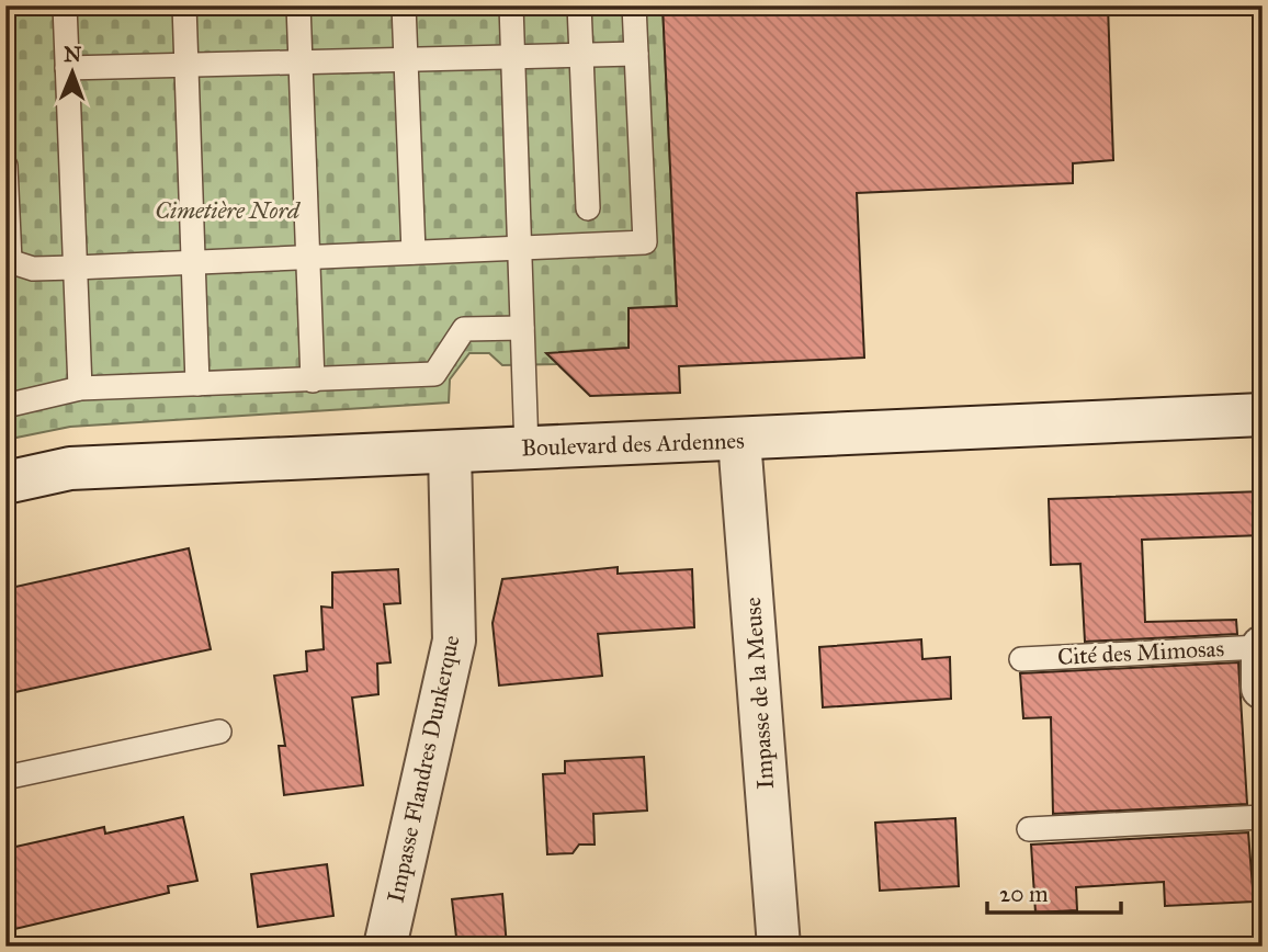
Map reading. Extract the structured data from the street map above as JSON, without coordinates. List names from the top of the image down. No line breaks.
{"streets":{"main road":["Boulevard des Ardennes","Impasse de la Meuse","Impasse Flandres Dunkerque"],"lane":["Cité des Mimosas"]},"crossings":[["Boulevard des Ardennes","Impasse de la Meuse"],["Boulevard des Ardennes","Impasse Flandres Dunkerque"]],"parks":["Cimetière Nord"],"scale_bar":"20 m","north":"top"}
